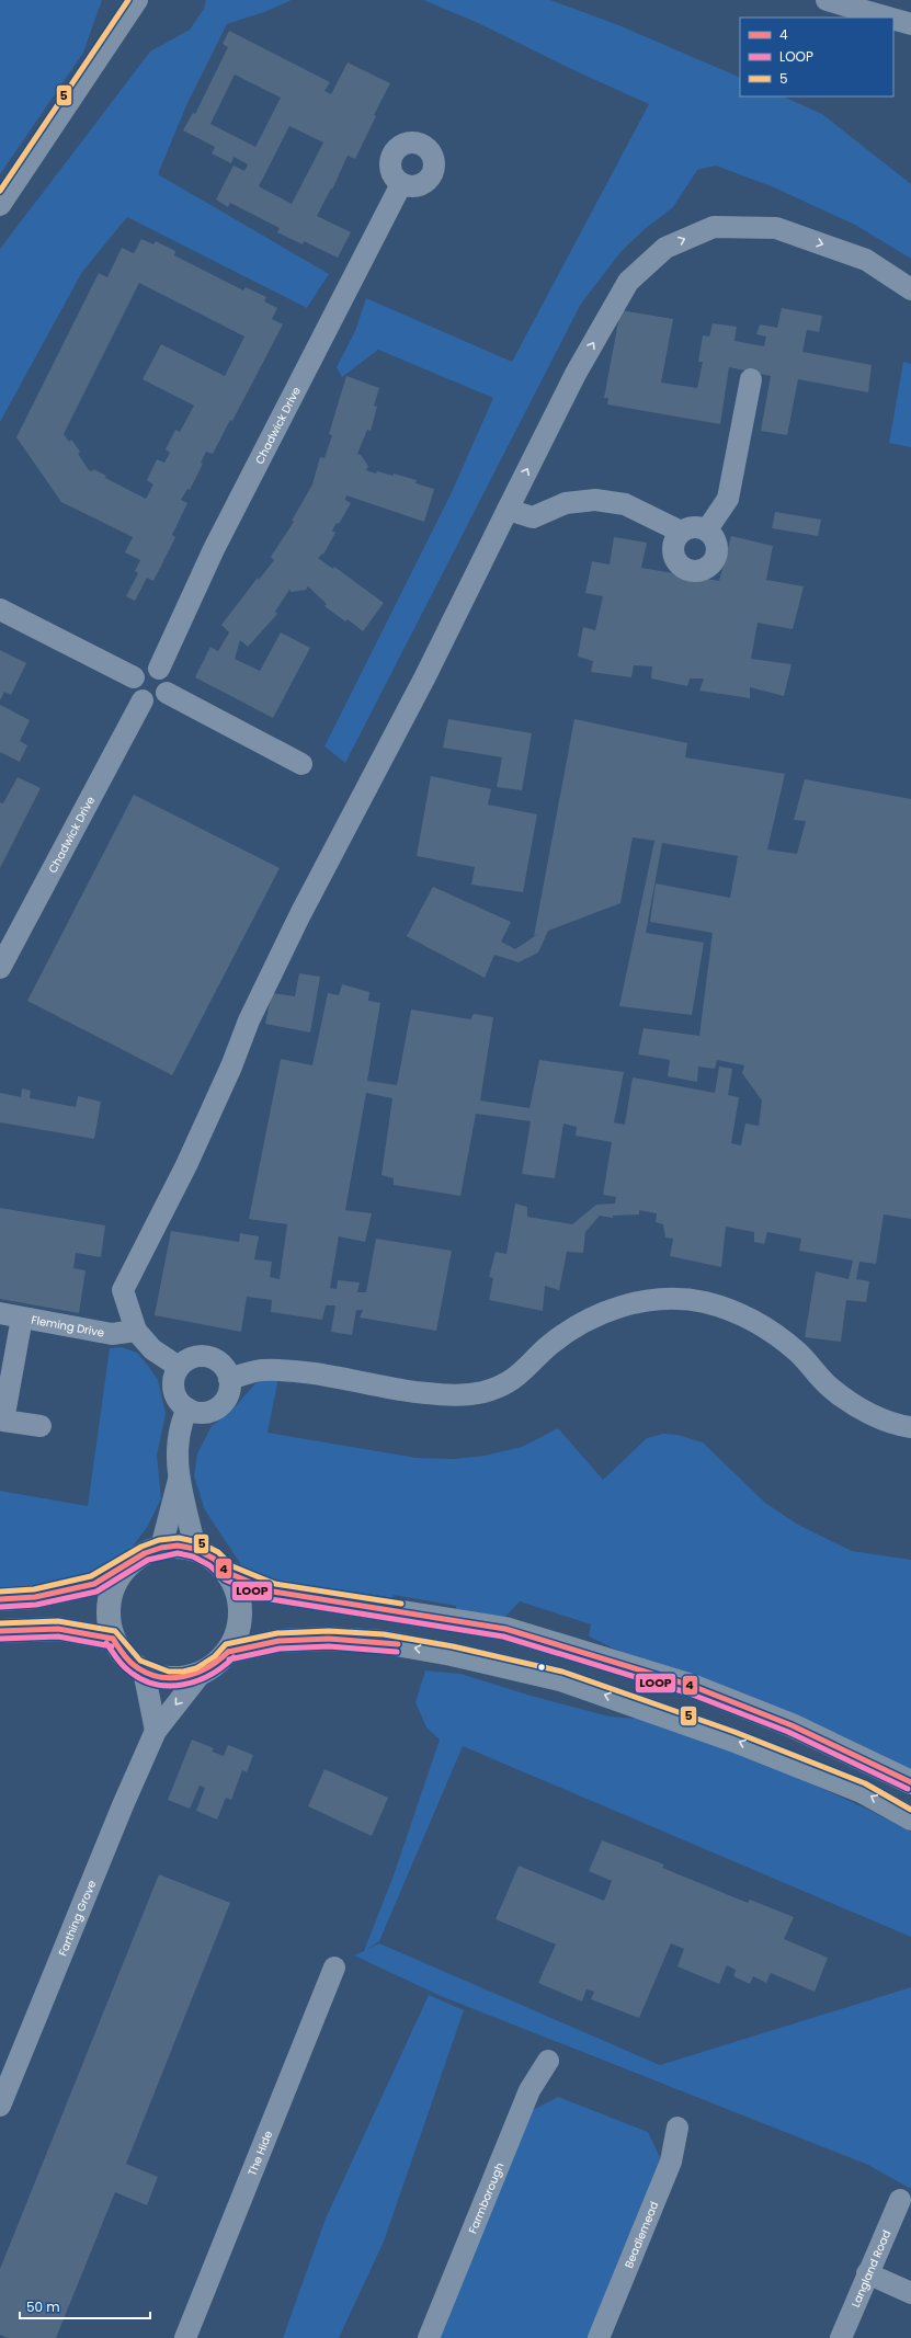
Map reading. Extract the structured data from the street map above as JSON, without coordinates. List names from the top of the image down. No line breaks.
{"streets":{"street":["Chadwick Drive","Fleming Drive","Farthing Grove","The Hide","Farmborough","Beadlemead","Langland Road"]},"lines":["transit line 5","transit line 4","transit line LOOP"],"legend":["4","LOOP","5"],"scale_bar":"50 m"}
